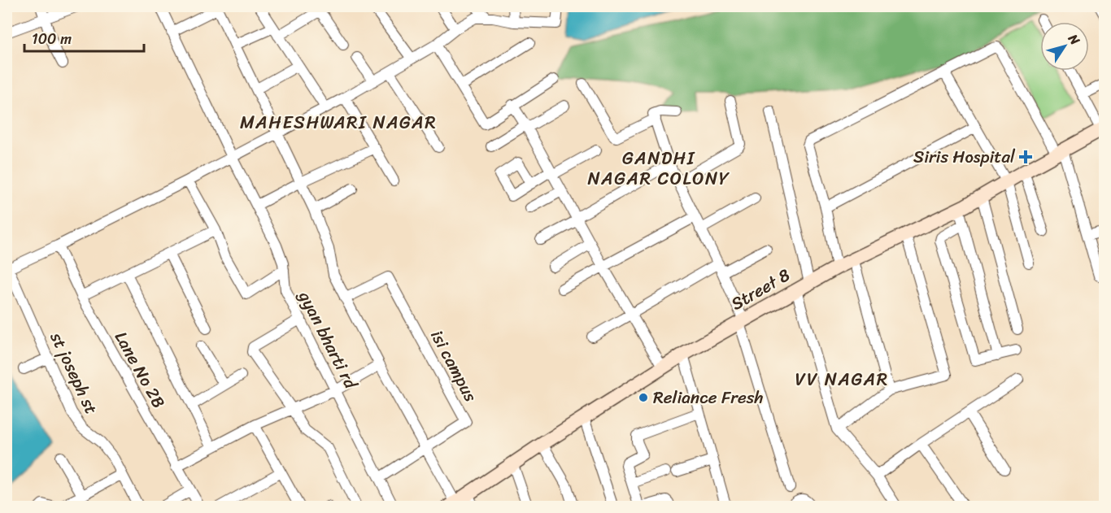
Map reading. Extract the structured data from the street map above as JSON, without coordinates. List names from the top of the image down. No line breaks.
{"streets":{"street":["Street 8","gyan bharti rd","isi campus","Lane No 2B","st joseph st"]},"crossings":[["gyan bharti rd","isi campus"]],"districts":["MAHESHWARI NAGAR","GANDHI NAGAR COLONY","VV NAGAR"],"places":{"health":["Siris Hospital"],"other":["Reliance Fresh"]},"scale_bar":"100 m","north":"top right"}
